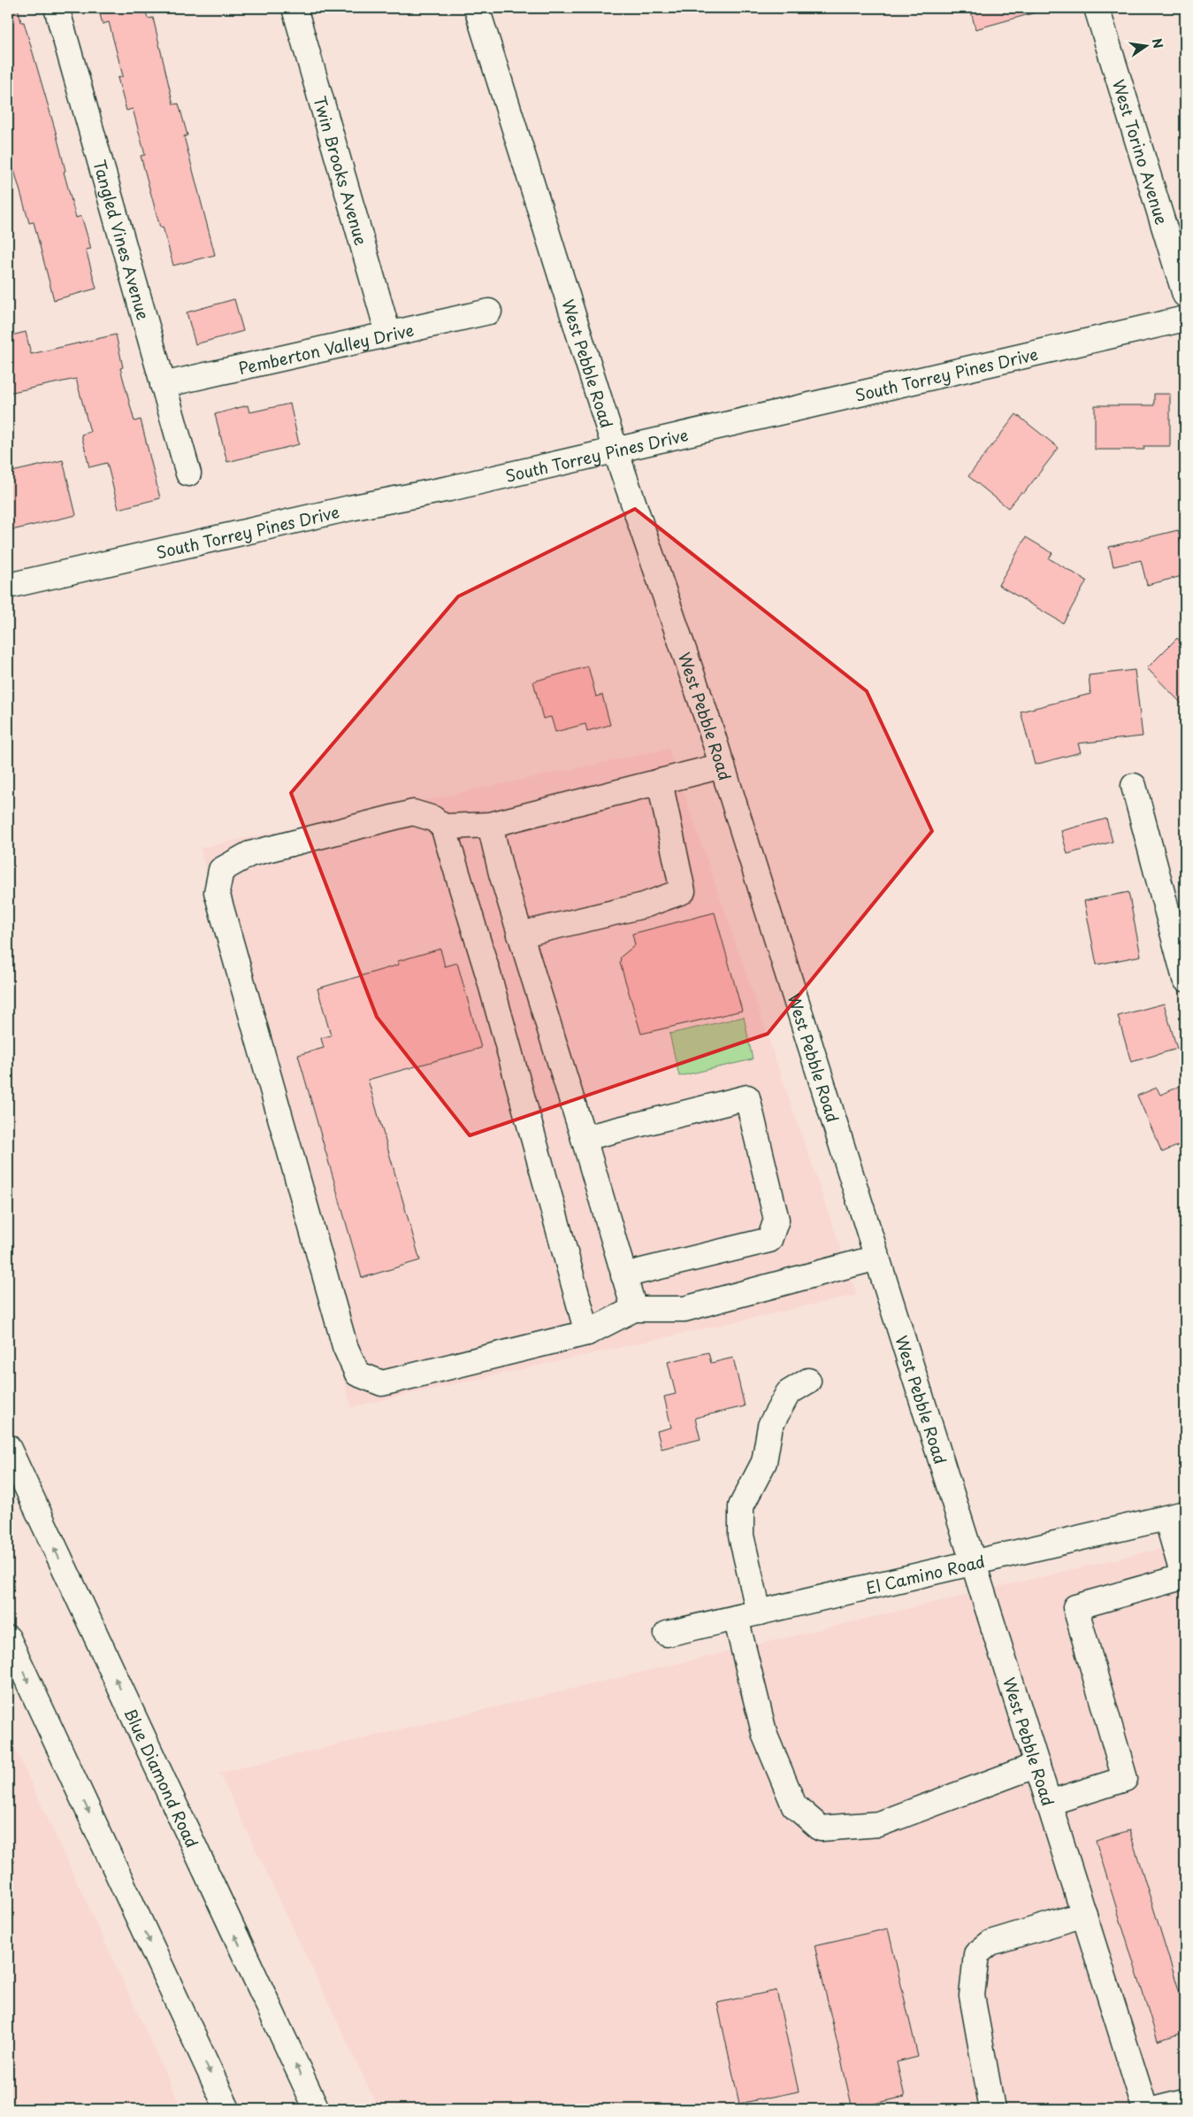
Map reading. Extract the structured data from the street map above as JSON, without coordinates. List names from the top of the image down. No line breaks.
{"streets":{"main road":["West Torino Avenue","Twin Brooks Avenue","Tangled Vines Avenue","Pemberton Valley Drive","West Pebble Road","South Torrey Pines Drive","El Camino Road","Blue Diamond Road"]},"crossings":[["Twin Brooks Avenue","Pemberton Valley Drive"],["Tangled Vines Avenue","Pemberton Valley Drive"],["West Pebble Road","South Torrey Pines Drive"],["West Pebble Road","El Camino Road"]],"north":"right"}
